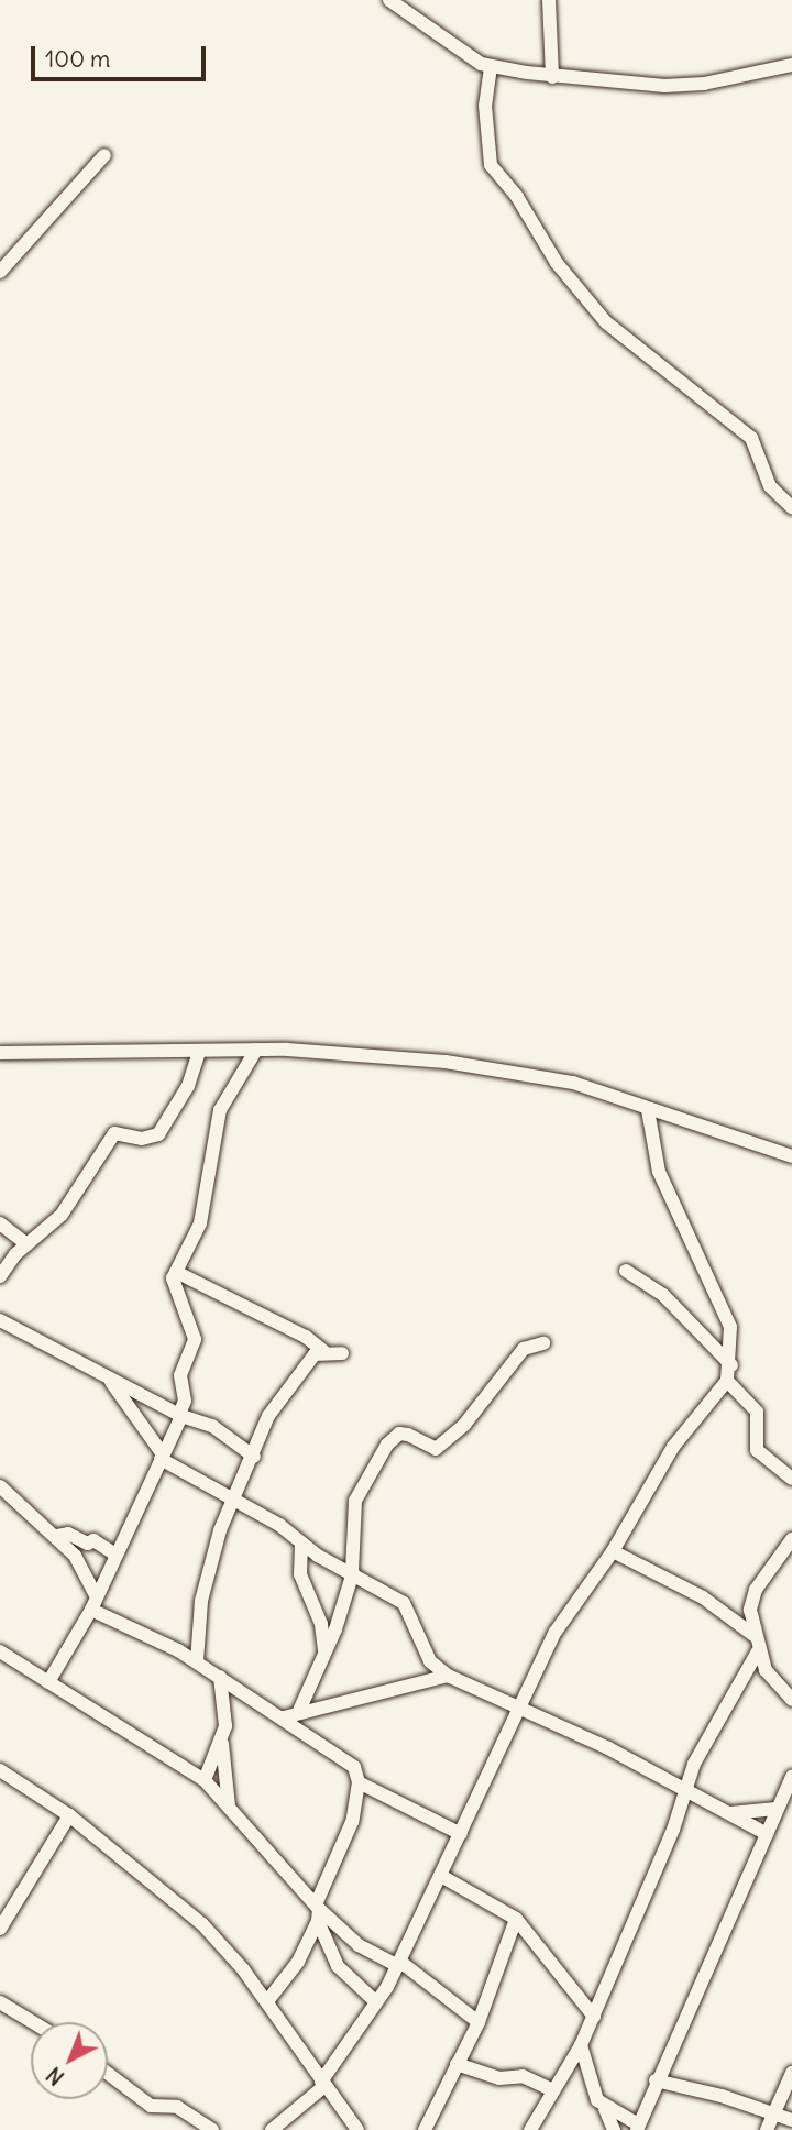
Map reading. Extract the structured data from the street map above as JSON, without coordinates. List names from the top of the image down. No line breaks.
{"scale_bar":"100 m","north":"bottom left"}
